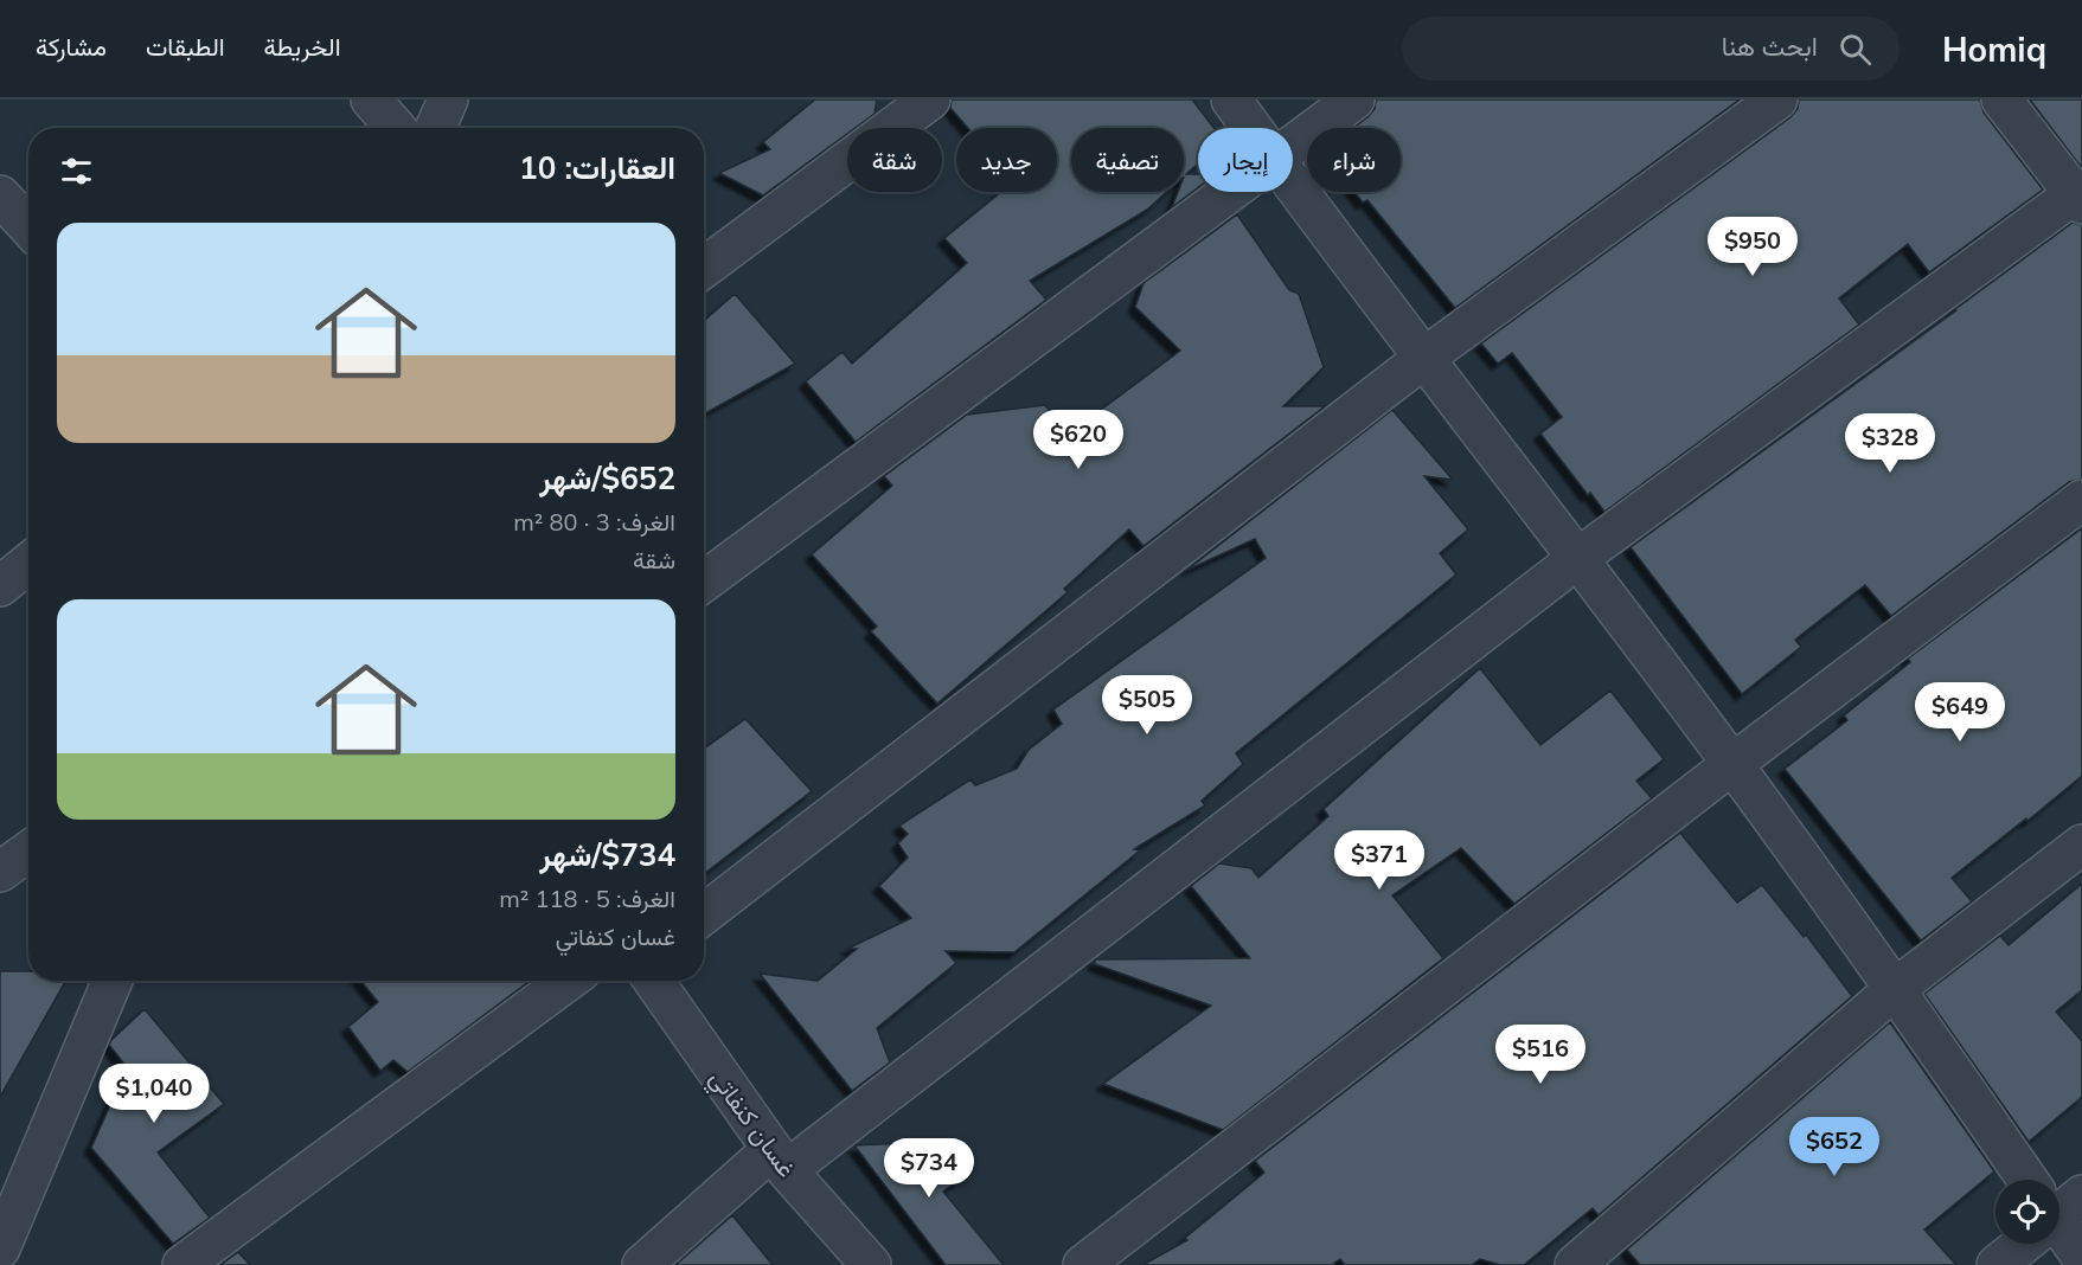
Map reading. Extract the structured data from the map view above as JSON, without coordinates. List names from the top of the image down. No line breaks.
{"streets":{"street":["غسان كنفاتي"]},"page":{"header":"Homiq","search":"ابحث هنا","nav":["الخريطة","الطبقات","مشاركة"],"chip":["شراء","إيجار","تصفية","جديد","شقة"],"heading":"العقارات: 10","list":[{"name":"$652/شهر","note":"الغرف: 3 · 80 m² · شقة"},{"name":"$734/شهر","note":"الغرف: 5 · 118 m² · غسان كنفاتي"}],"price":["$950","$620","$328","$505","$649","$371","$516","$1,040","$652","$734"]}}
